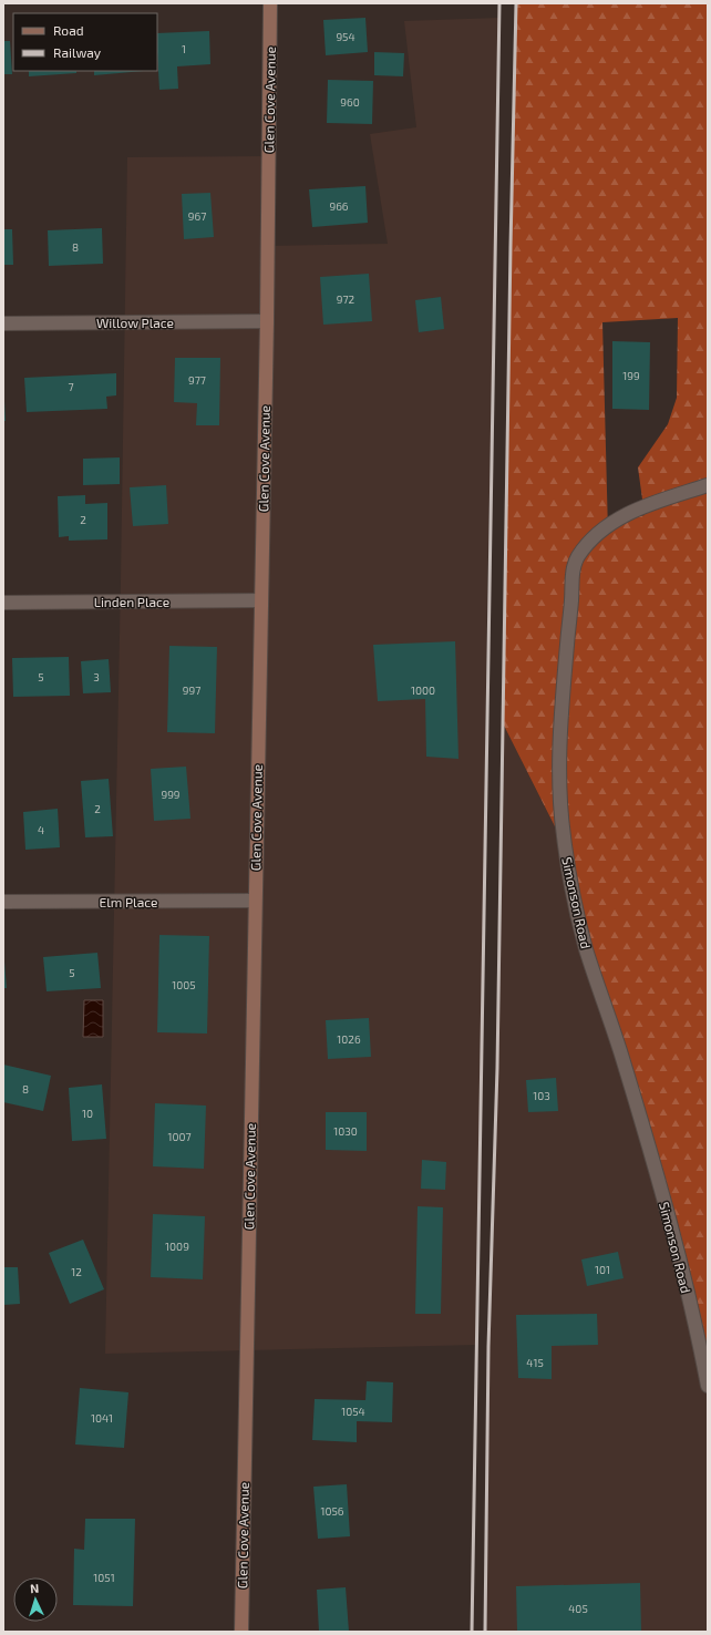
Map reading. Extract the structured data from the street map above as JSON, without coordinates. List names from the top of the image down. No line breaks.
{"streets":{"main road":["Glen Cove Avenue"],"street":["Willow Place","Linden Place","Elm Place","Simonson Road"]},"crossings":[["Glen Cove Avenue","Willow Place"],["Glen Cove Avenue","Linden Place"],["Glen Cove Avenue","Elm Place"]],"house_numbers":["954","1","960","966","967","8","972","199","977","7","2","5","3","997","1000","999","2","4","5","1005","1026","8","103","10","1030","1007","1009","101","12","415","1054","1041","1056","1051","405"],"legend":["Road","Railway"],"north":"top"}
